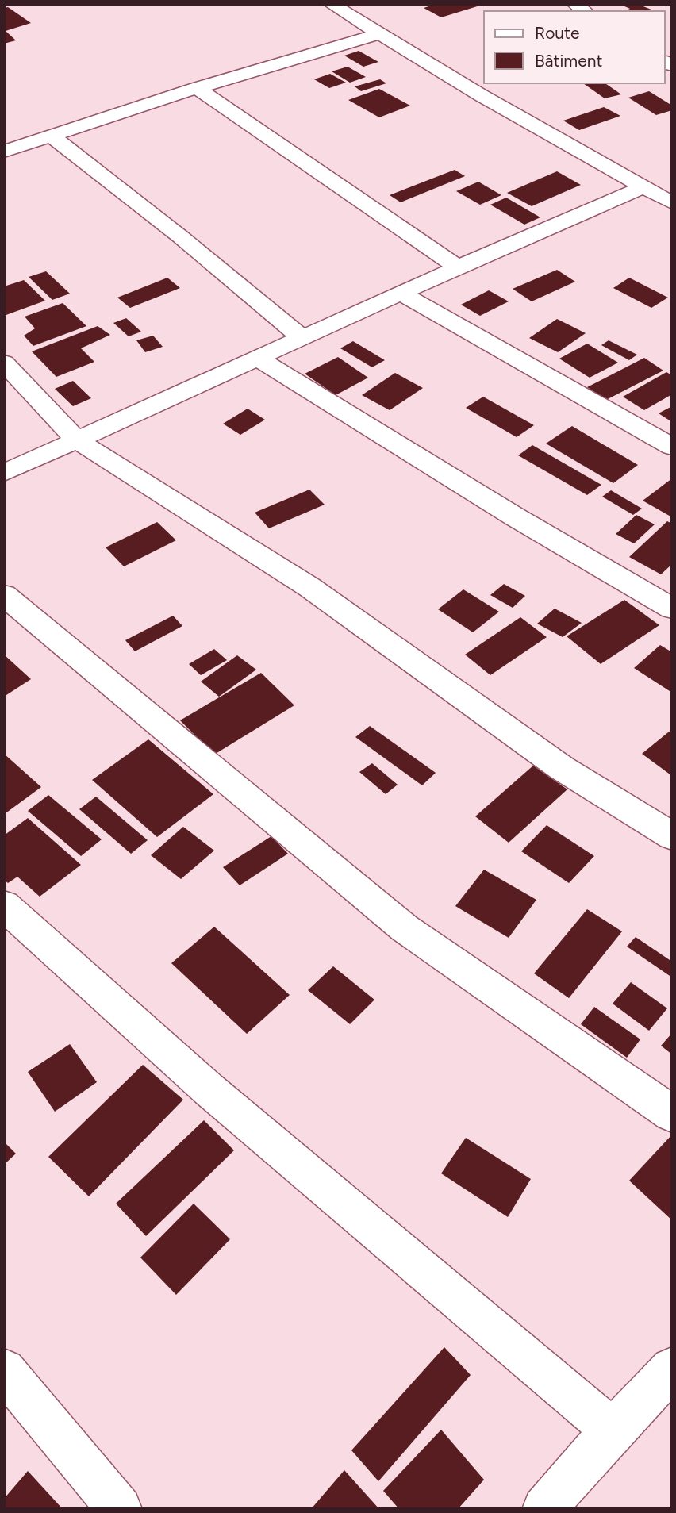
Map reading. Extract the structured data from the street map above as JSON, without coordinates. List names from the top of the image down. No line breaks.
{"legend":["Route","Bâtiment"]}
